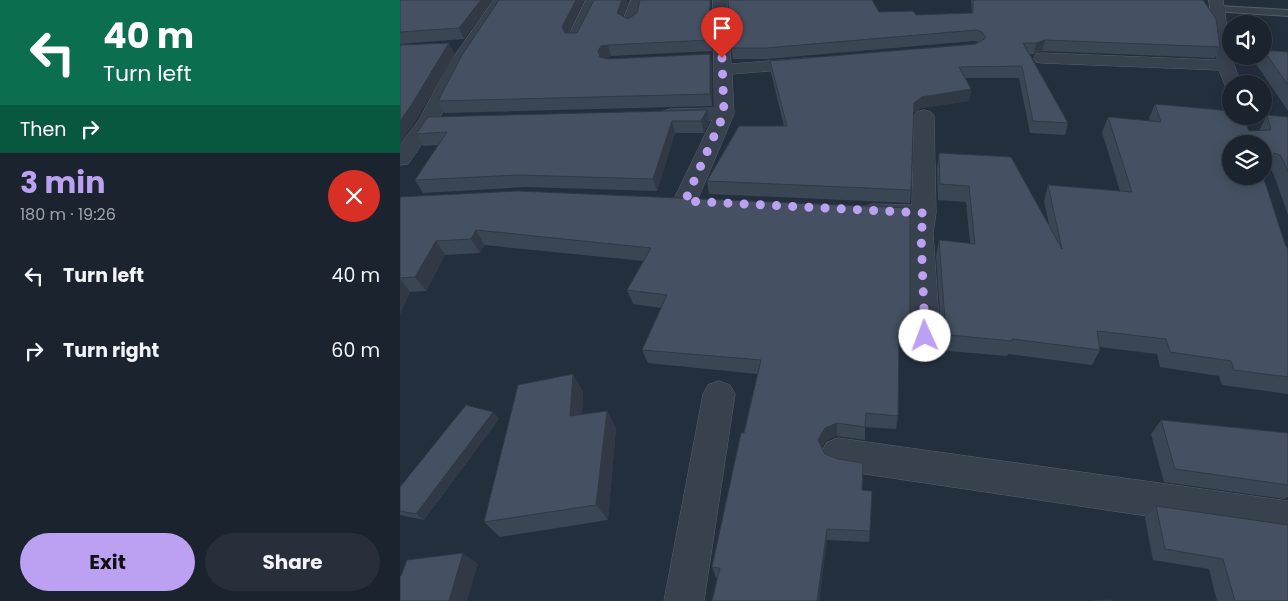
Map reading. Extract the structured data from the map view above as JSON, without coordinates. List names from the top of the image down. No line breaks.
{"page":{"turn":["40 m","Turn left"],"then":"Then","heading":["3 min","180 m · 19:26"],"list":[{"name":"Turn left","value":"40 m"},{"name":"Turn right","value":"60 m"}],"buttons":["Exit","Share"]}}
